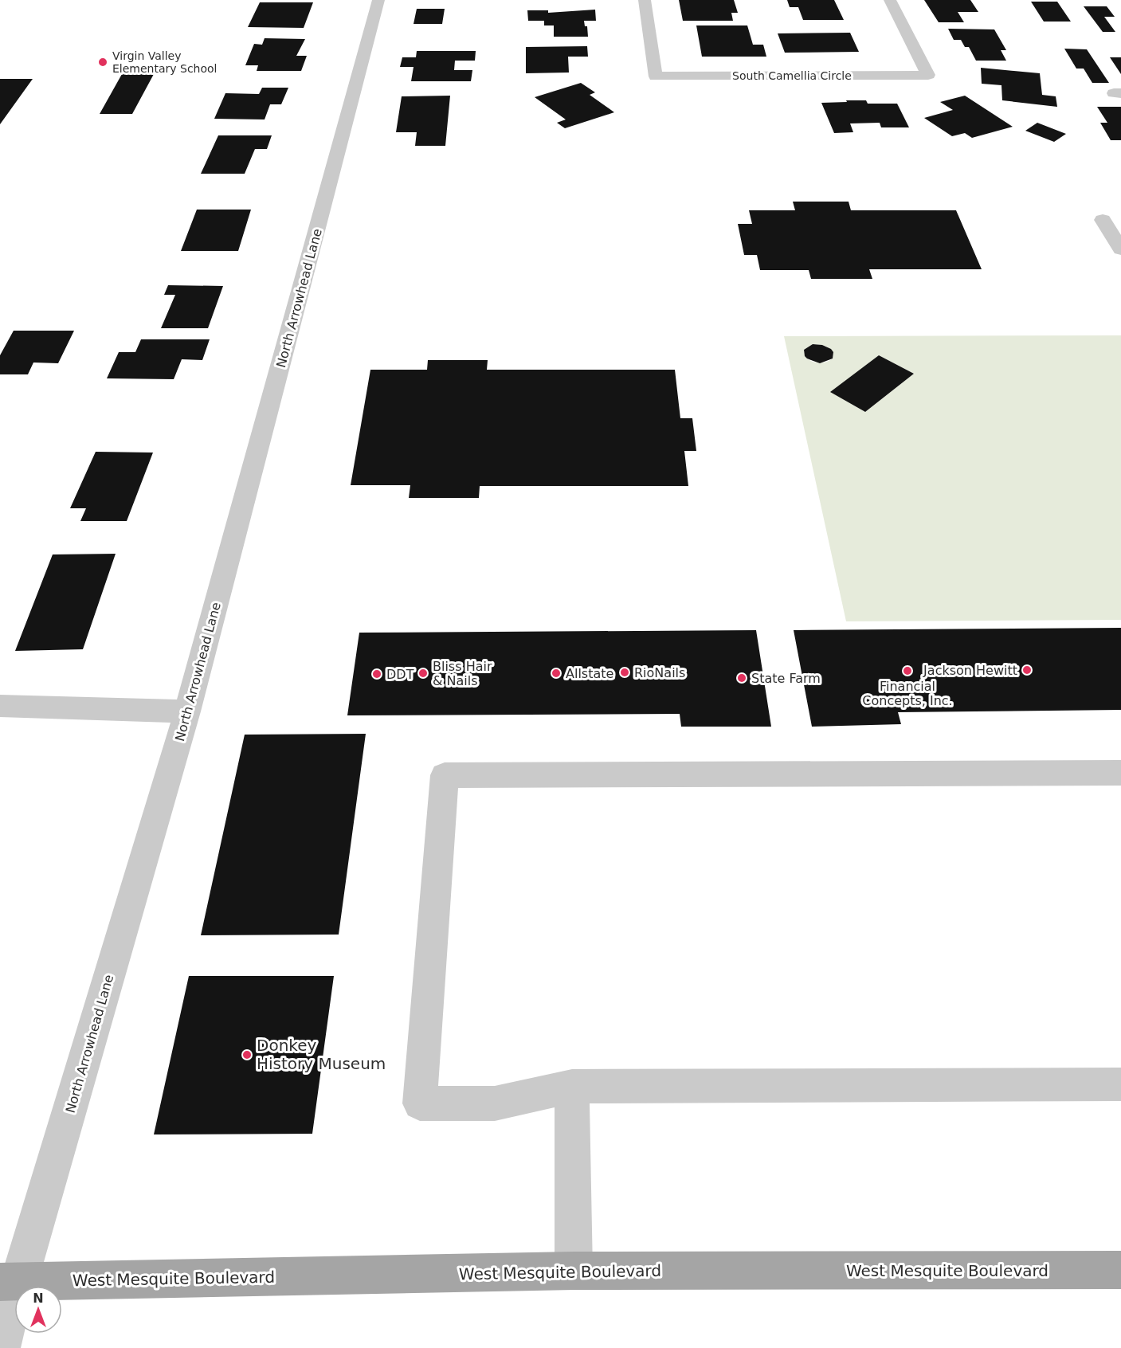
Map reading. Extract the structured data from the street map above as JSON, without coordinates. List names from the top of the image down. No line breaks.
{"streets":{"main road":["West Mesquite Boulevard"],"street":["South Camellia Circle","North Arrowhead Lane"]},"crossings":[["North Arrowhead Lane","West Mesquite Boulevard"]],"places":["Virgin Valley Elementary School","Jackson Hewitt","Financial Concepts, Inc.","RioNails","Bliss Hair & Nails","Allstate","DDT","State Farm","Donkey History Museum"],"north":"top"}
